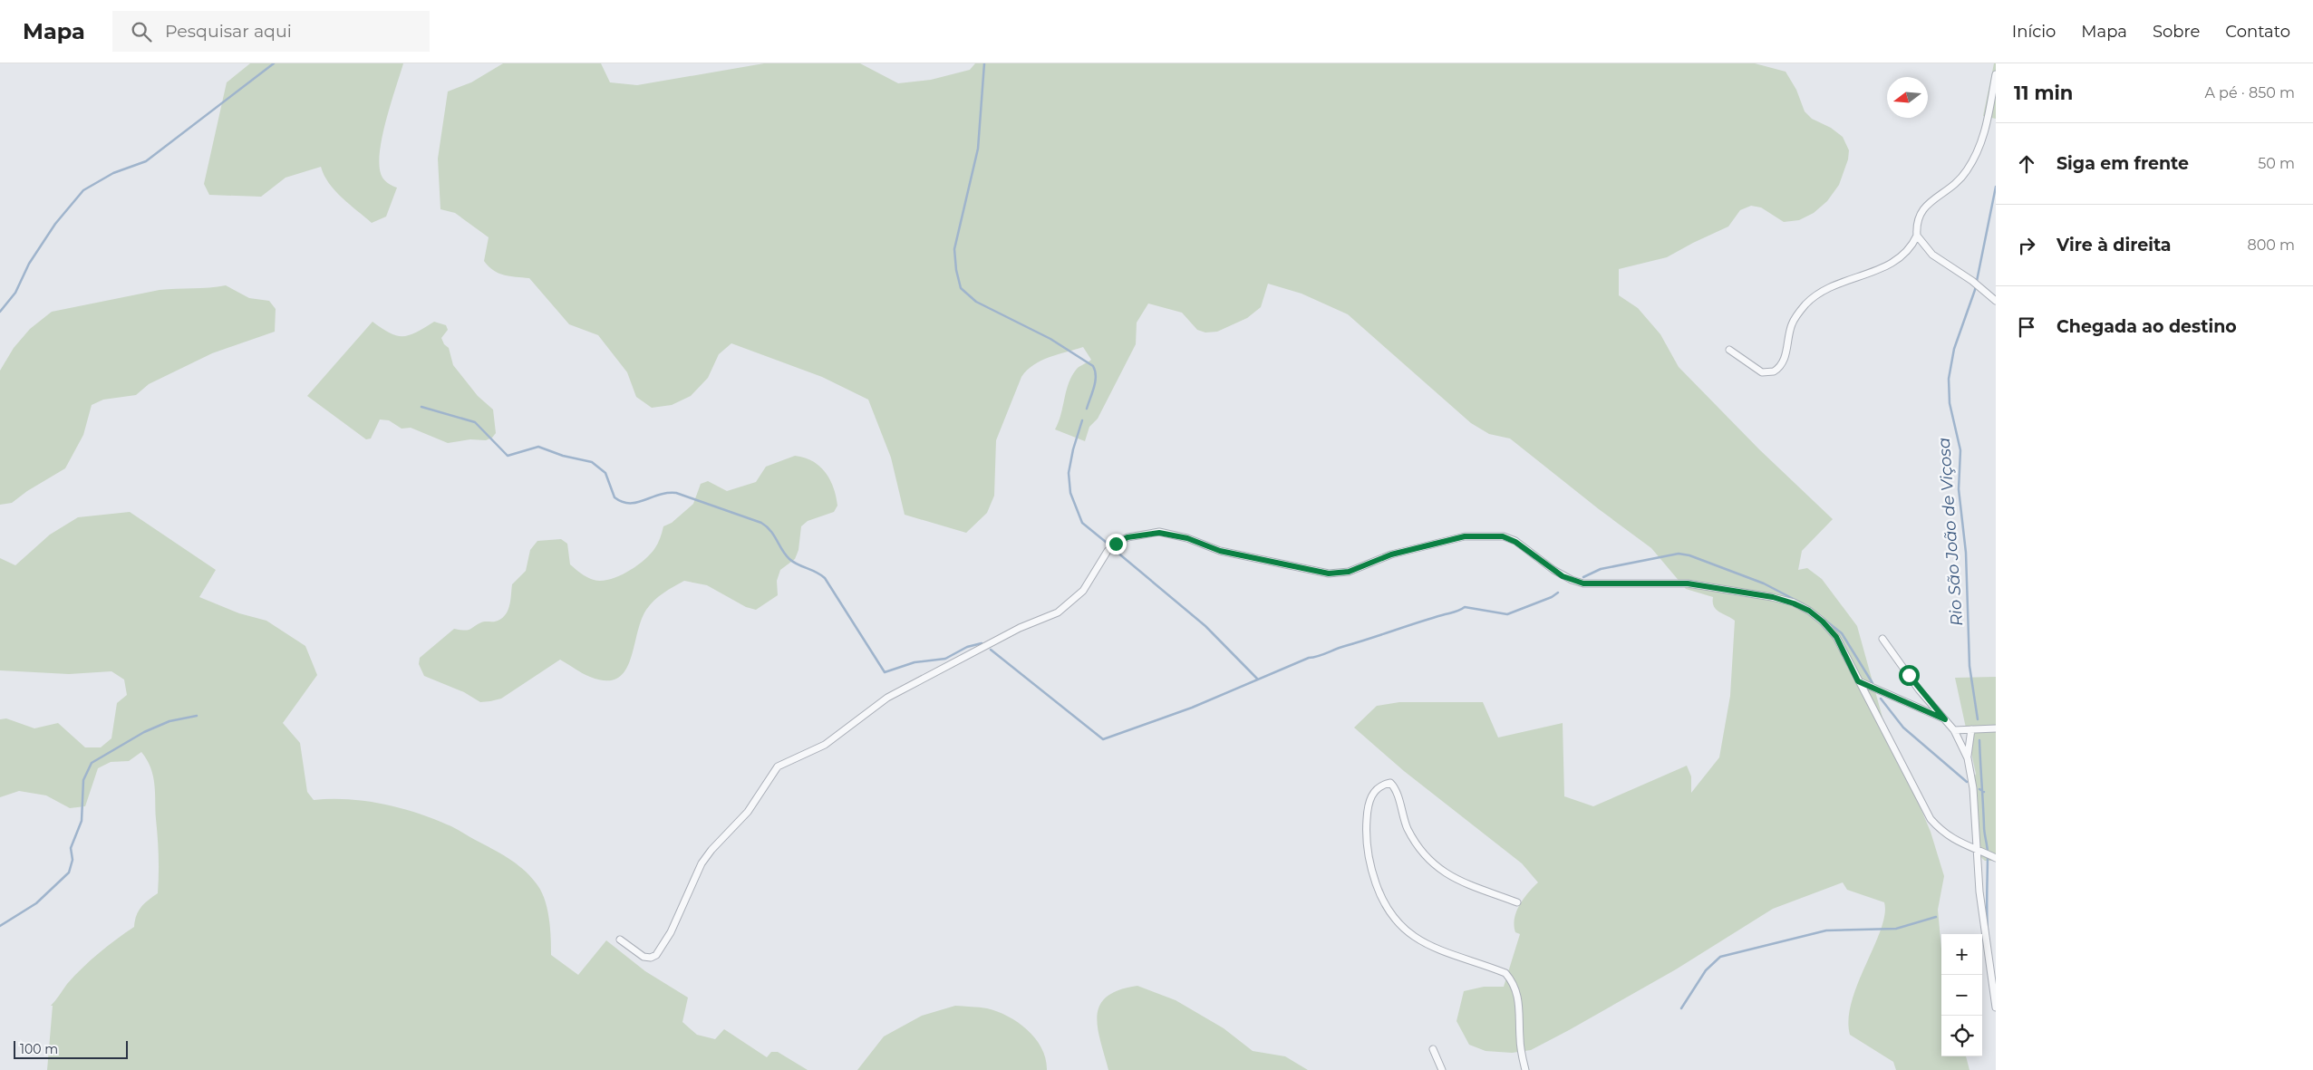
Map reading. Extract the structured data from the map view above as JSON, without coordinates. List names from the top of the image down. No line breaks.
{"water":["Rio São João de Viçosa"],"scale_bar":"100 m","north":"left","page":{"header":"Mapa","search":"Pesquisar aqui","nav":["Início","Mapa","Sobre","Contato"],"heading":["11 min","A pé · 850 m"],"list":[["Siga em frente","50 m"],["Vire à direita","800 m"],"Chegada ao destino"],"map_buttons":["+","−"],"scale":"100 m"}}
